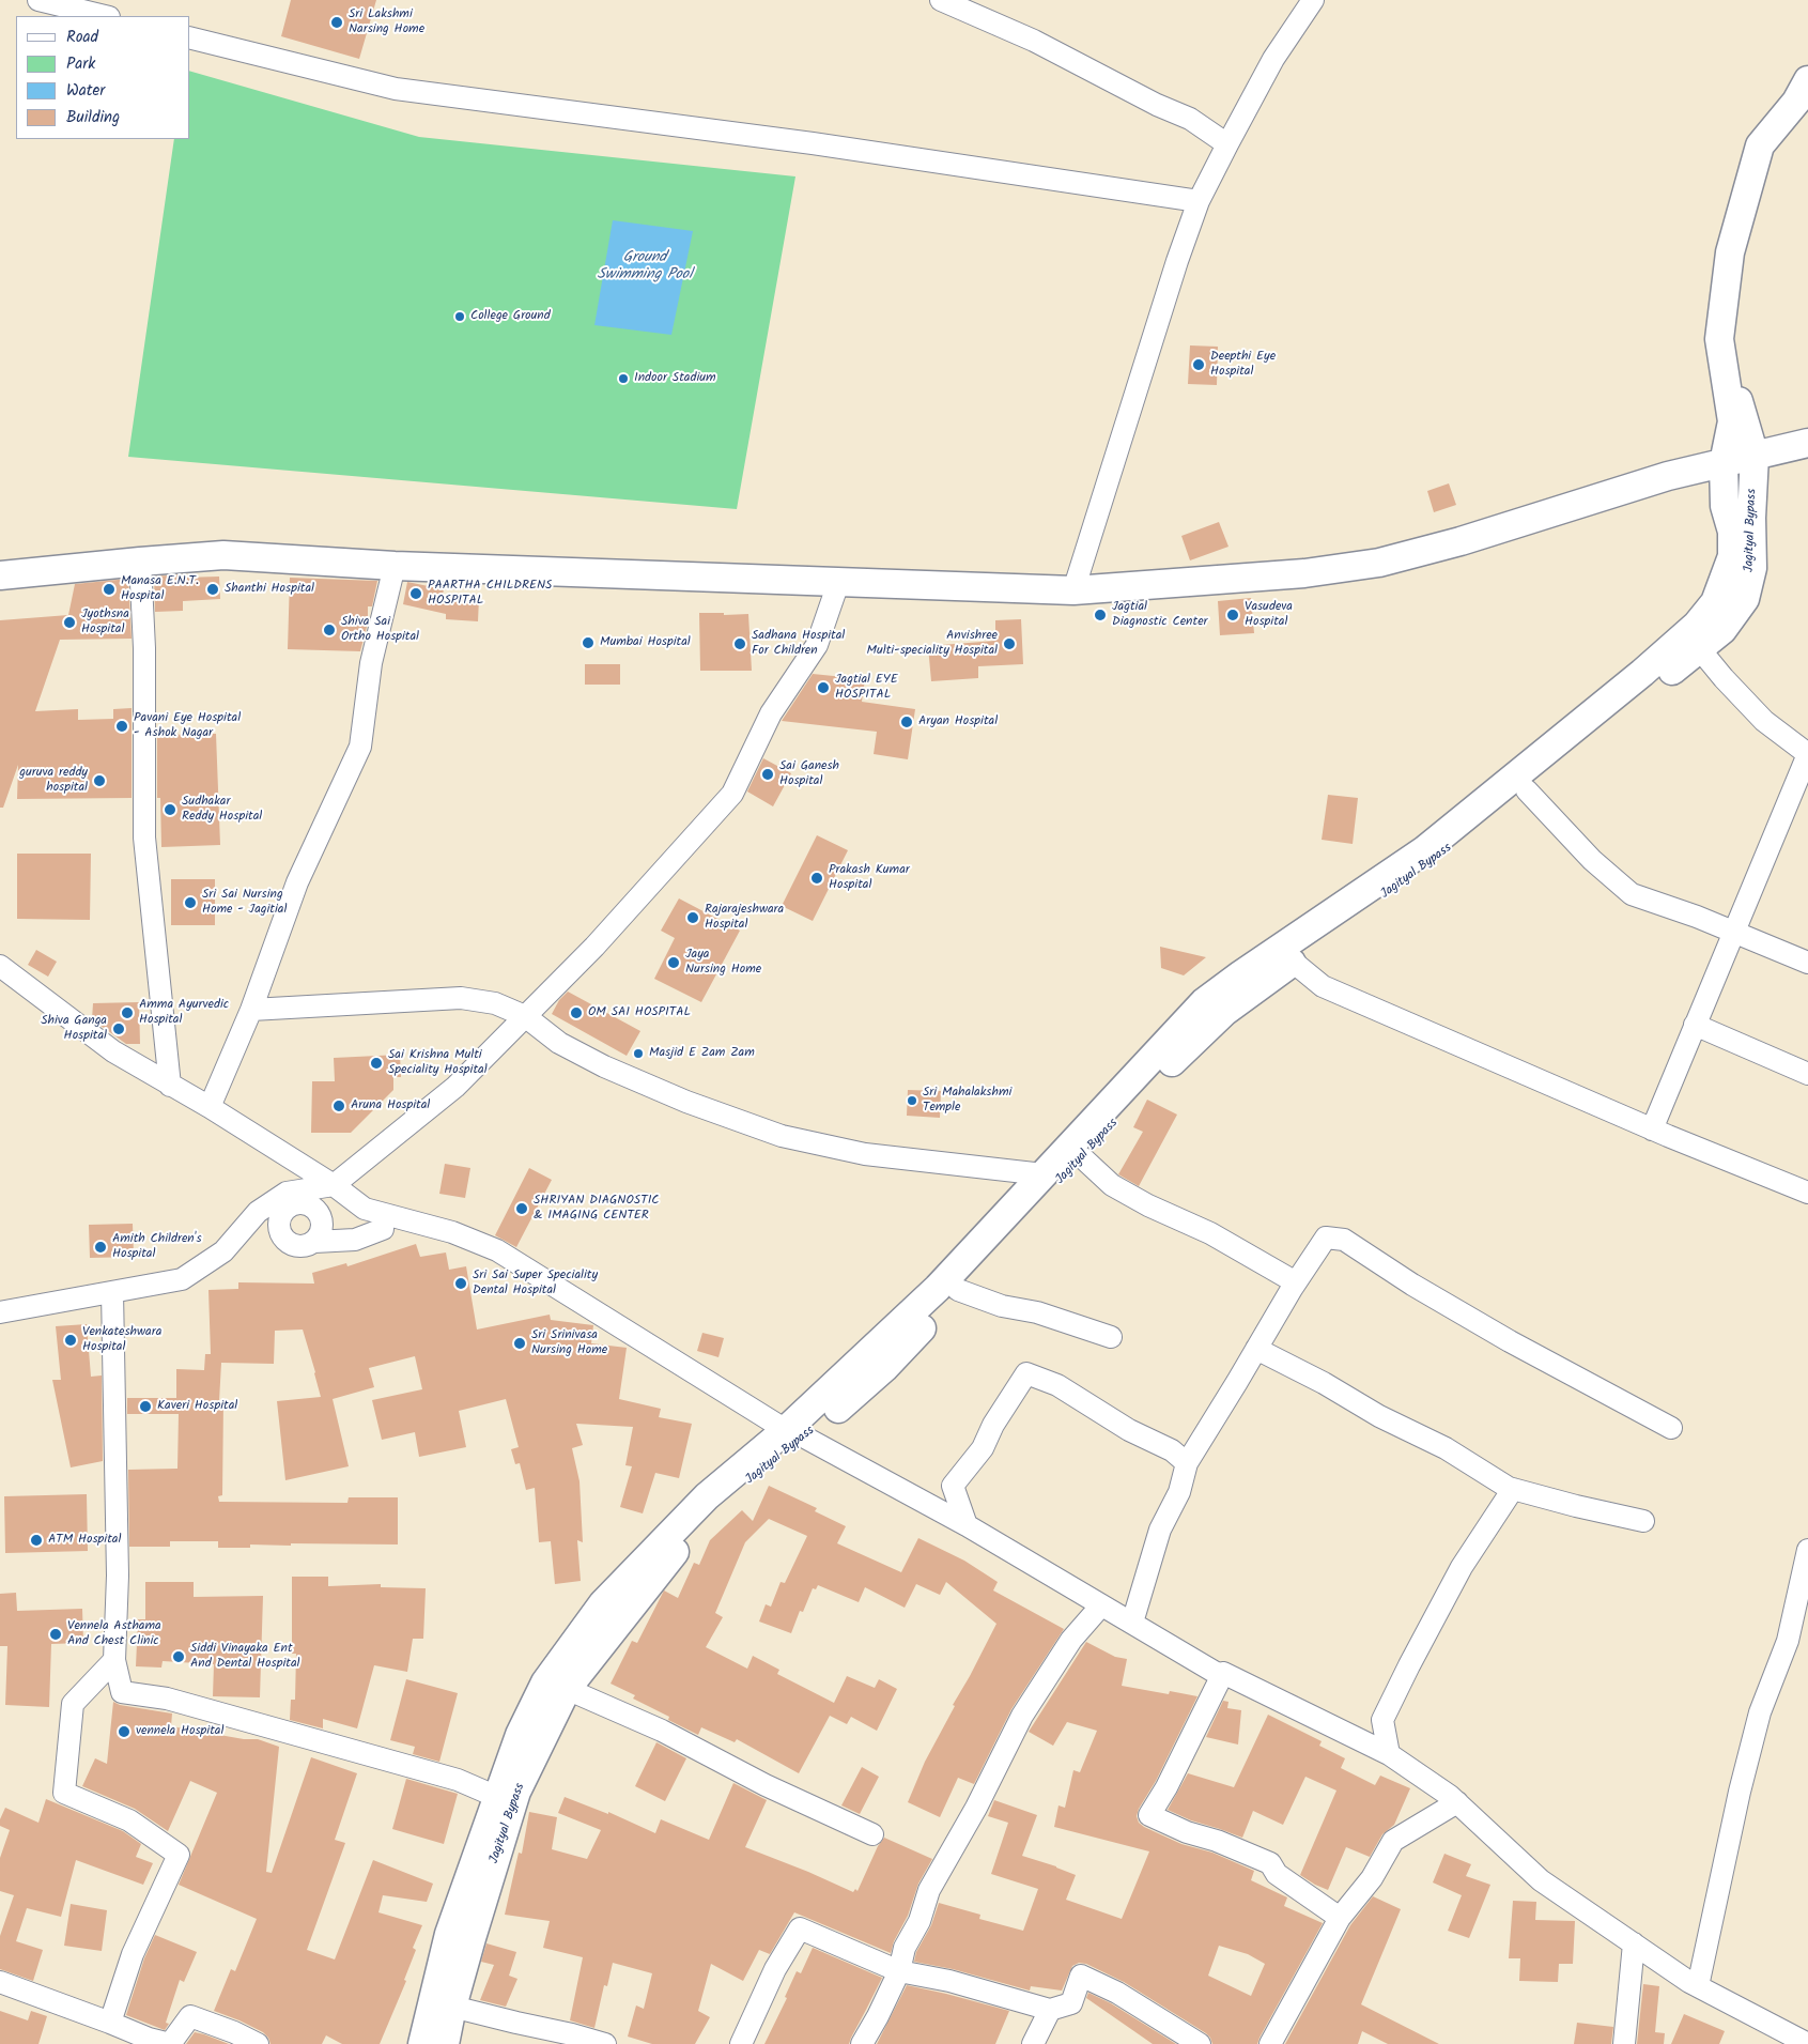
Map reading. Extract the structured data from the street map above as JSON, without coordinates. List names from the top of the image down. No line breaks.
{"streets":{"main road":["Jagityal Bypass"]},"water":["Ground Swimming Pool"],"places":["Sri Lakshmi Narsing Home","College Ground","Deepthi Eye Hospital","Indoor Stadium","Manasa E.N.T. Hospital","Shanthi Hospital","PAARTHA CHILDRENS HOSPITAL","Jagtial Diagnostic Center","Vasudeva Hospital","Jyothsna Hospital","Shiva Sai Ortho Hospital","Mumbai Hospital","Sadhana Hospital For Children","Anvishree Multi-speciality Hospital","Jagtial EYE HOSPITAL","Aryan Hospital","Pavani Eye Hospital - Ashok Nagar","Sai Ganesh Hospital","guruva reddy hospital","Sudhakar Reddy Hospital","Prakash Kumar Hospital","Sri Sai Nursing Home - Jagitial","Rajarajeshwara Hospital","Jaya Nursing Home","Amma Ayurvedic Hospital","OM SAI HOSPITAL","Shiva Ganga Hospital","Masjid E Zam Zam","Sai Krishna Multi Speciality Hospital","Sri Mahalakshmi Temple","Aruna Hospital","SHRIYAN DIAGNOSTIC & IMAGING CENTER","Amith Children's Hospital","Sri Sai Super Speciality Dental Hospital","Venkateshwara Hospital","Sri Srinivasa Nursing Home","Kaveri Hospital","ATM Hospital","Vennela Asthama And Chest Clinic","Siddi Vinayaka Ent And Dental Hospital","vennela Hospital"],"legend":["Road","Park","Water","Building"]}
